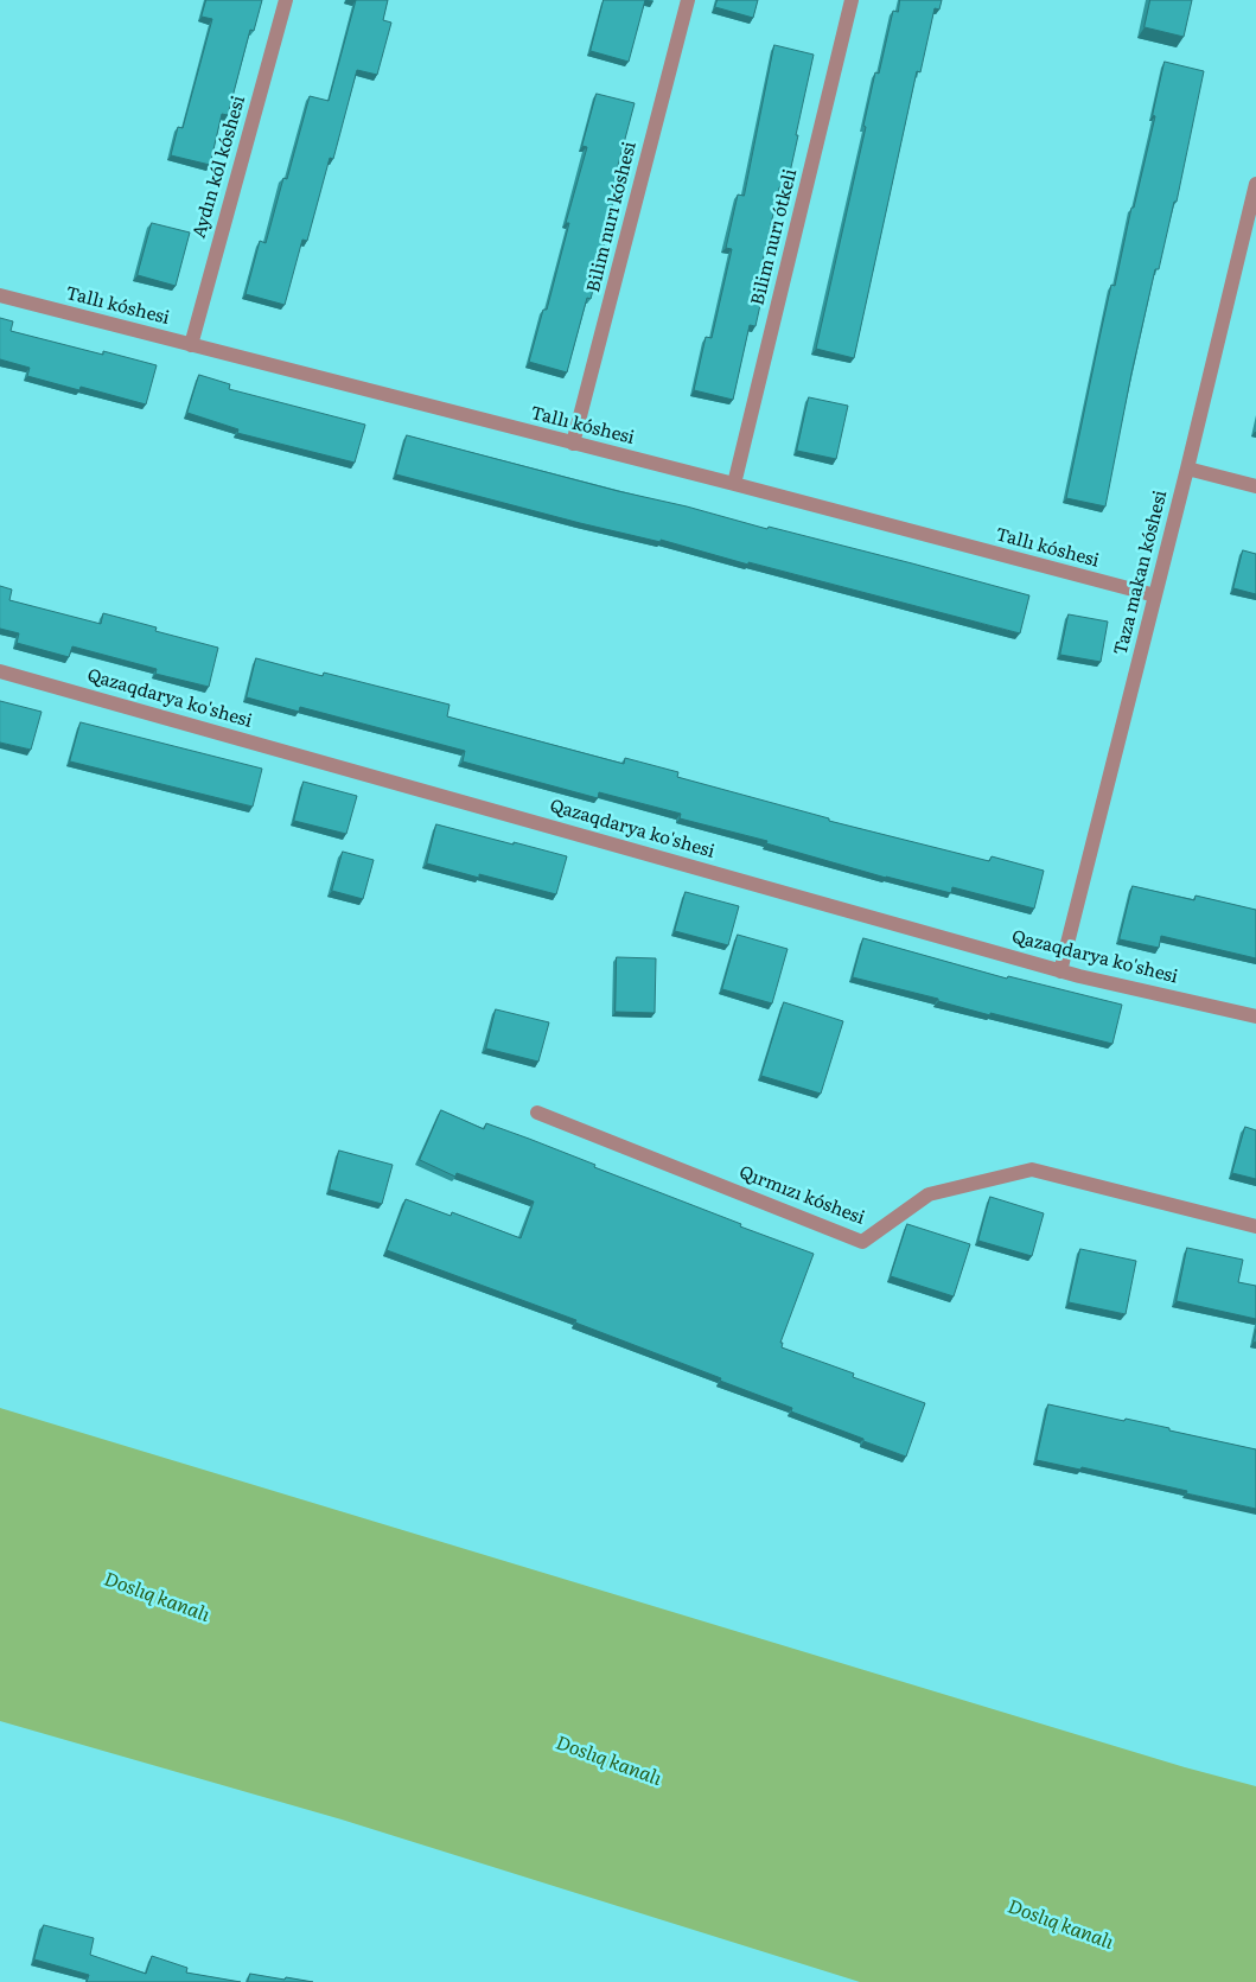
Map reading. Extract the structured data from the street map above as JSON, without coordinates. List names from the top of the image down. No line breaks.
{"streets":{"street":["Aydın kól kóshesi","Bilim nurı kóshesi","Bilim nurı ótkeli","Tallı kóshesi","Taza makan kóshesi","Qazaqdarya ko'shesi","Qırmızı kóshesi"]},"crossings":[["Aydın kól kóshesi","Tallı kóshesi"],["Bilim nurı kóshesi","Tallı kóshesi"],["Bilim nurı ótkeli","Tallı kóshesi"],["Tallı kóshesi","Taza makan kóshesi"],["Taza makan kóshesi","Qazaqdarya ko'shesi"]],"water":["Doslıq kanalı"]}
